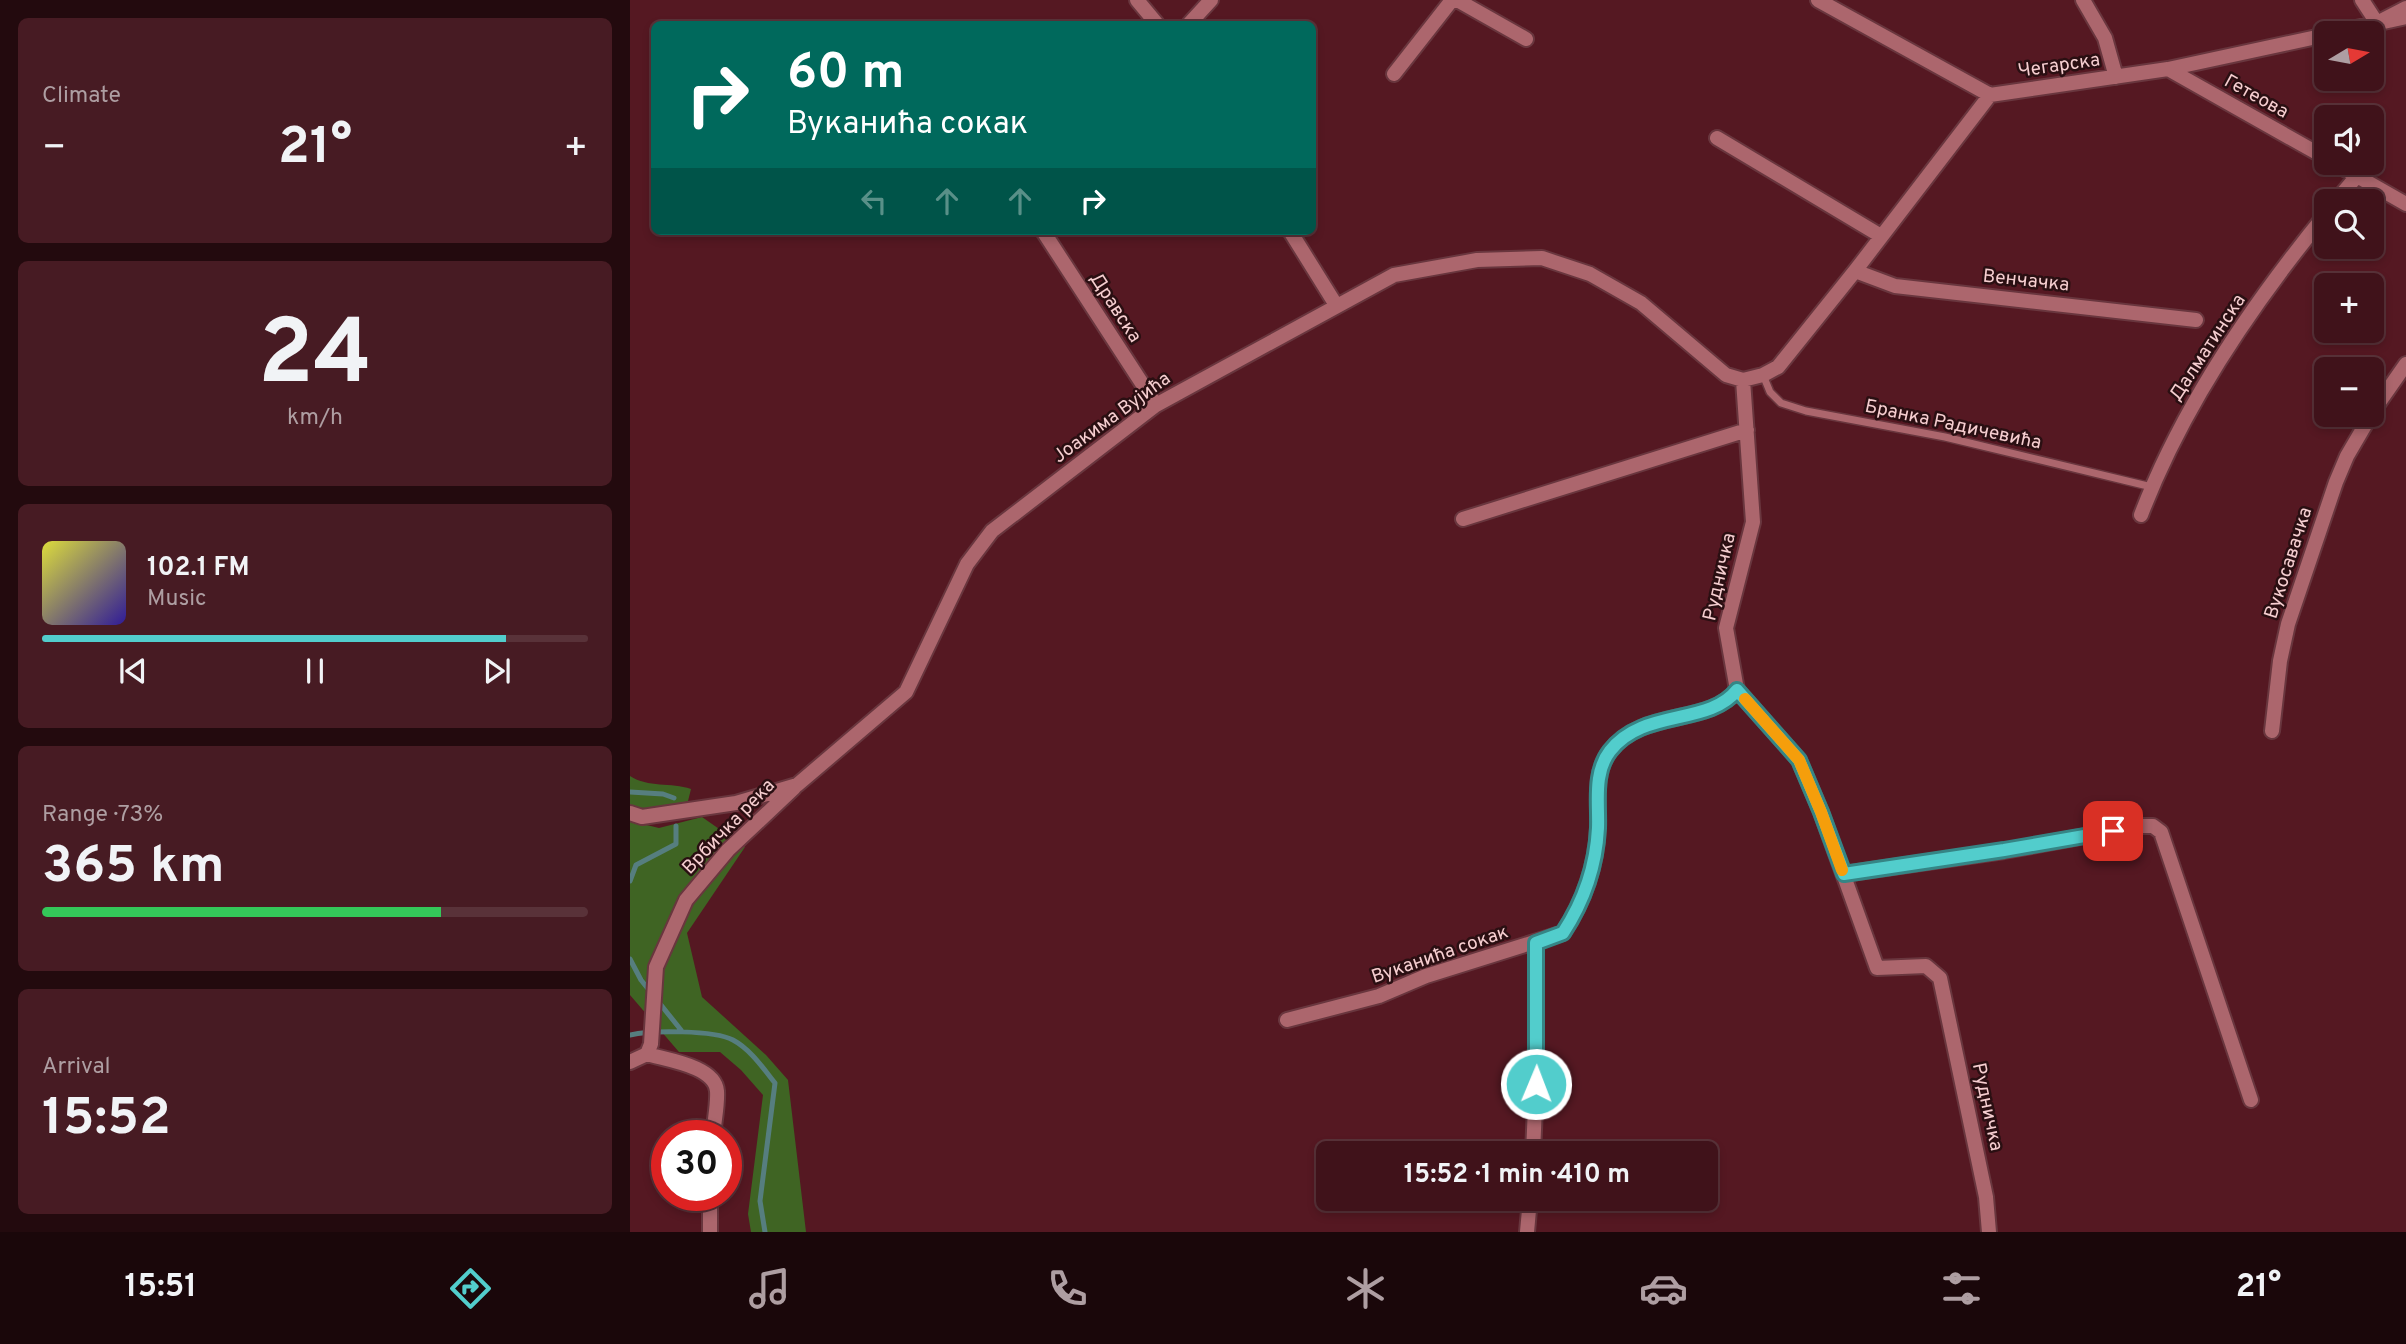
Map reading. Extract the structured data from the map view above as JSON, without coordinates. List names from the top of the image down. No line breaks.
{"streets":{"street":["Чегарска","Гетеова","Венчачка","Дравска","Далматинска","Јоакима Вујића","Вукосавачка","Рудничка","Врбичка река","Вуканића сокак"],"lane":["Бранка Радичевића"]},"crossings":[["Чегарска","Гетеова"],["Дравска","Јоакима Вујића"],["Далматинска","Бранка Радичевића"],["Јоакима Вујића","Рудничка"],["Јоакима Вујића","Врбичка река"],["Рудничка","Вуканића сокак"]],"north":"right","page":{"tile":["Climate",["24","km/h"],["Range · 73%","365 km"],["Arrival","15:52"]],"map_buttons":["+","−"],"turn":["60 m","Вуканића сокак"],"heat":["−","21°","+"],"song":["102.1 FM","Music"],"limit":"30","trip":"15:52 · 1 min · 410 m","tabs":["15:51","21°"]}}
